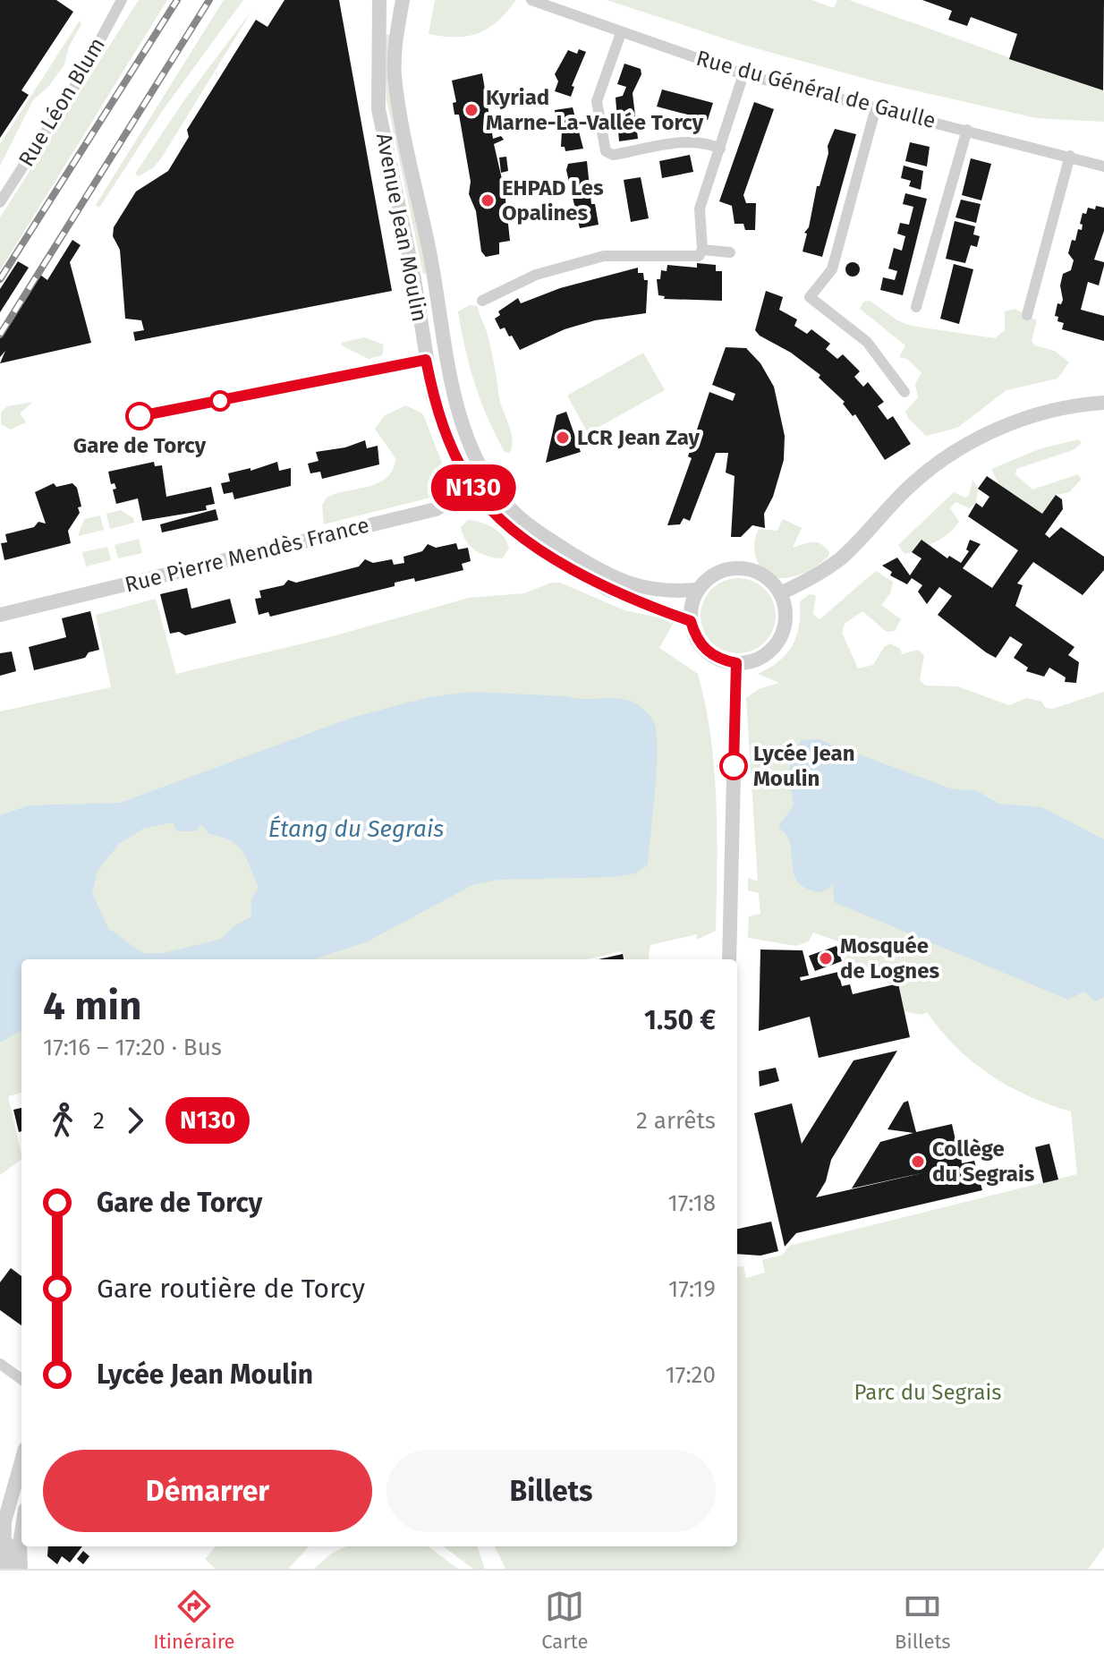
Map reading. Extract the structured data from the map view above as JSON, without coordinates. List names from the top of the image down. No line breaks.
{"streets":{"street":["Rue du Général de Gaulle","Rue Léon Blum","Avenue Jean Moulin","Rue Pierre Mendès France"]},"crossings":[["Avenue Jean Moulin","Rue Pierre Mendès France"]],"water":["Étang du Segrais"],"parks":["Parc du Segrais"],"places":["Kyriad Marne-La-Vallée Torcy","EHPAD Les Opalines","Gare de Torcy","LCR Jean Zay","Lycée Jean Moulin","Mosquée de Lognes","Collège du Segrais"],"lines":["bus line N130"],"page":{"on_map":"N130","heading":["4 min","17:16 – 17:20 · Bus","1.50 €"],"legs":["2","N130","2 arrêts"],"list":[{"name":"Gare de Torcy","value":"17:18"},{"name":"Gare routière de Torcy","value":"17:19"},{"name":"Lycée Jean Moulin","value":"17:20"}],"buttons":["Démarrer","Billets"],"tabs":["Itinéraire","Carte","Billets"]}}
